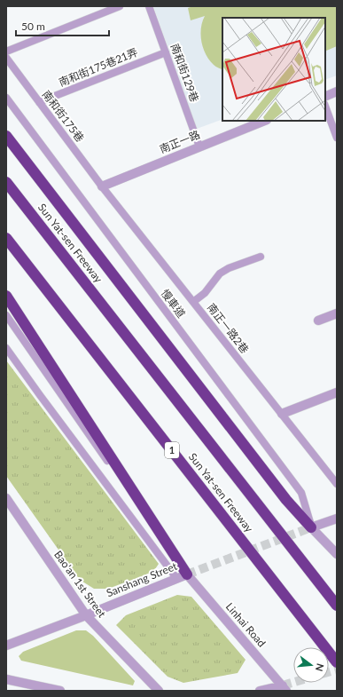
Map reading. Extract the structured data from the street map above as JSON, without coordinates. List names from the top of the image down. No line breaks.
{"streets":{"highway":["Sun Yat-sen Freeway","1"],"street":["南正一路","Sanshang Street","Bao'an 1st Street","Linhai Road"],"lane":["南和街175巷21弄","南和街129巷","南和街175巷","慢車道","南正一路2巷"]},"crossings":[["南和街175巷21弄","南和街129巷"],["南和街175巷21弄","南和街175巷"],["南和街129巷","南正一路"],["南和街175巷","南正一路"],["南和街175巷","南正一路2巷"],["南正一路","南正一路2巷"],["Sanshang Street","Bao'an 1st Street"],["Sanshang Street","Linhai Road"]],"scale_bar":"50 m","north":"right"}
